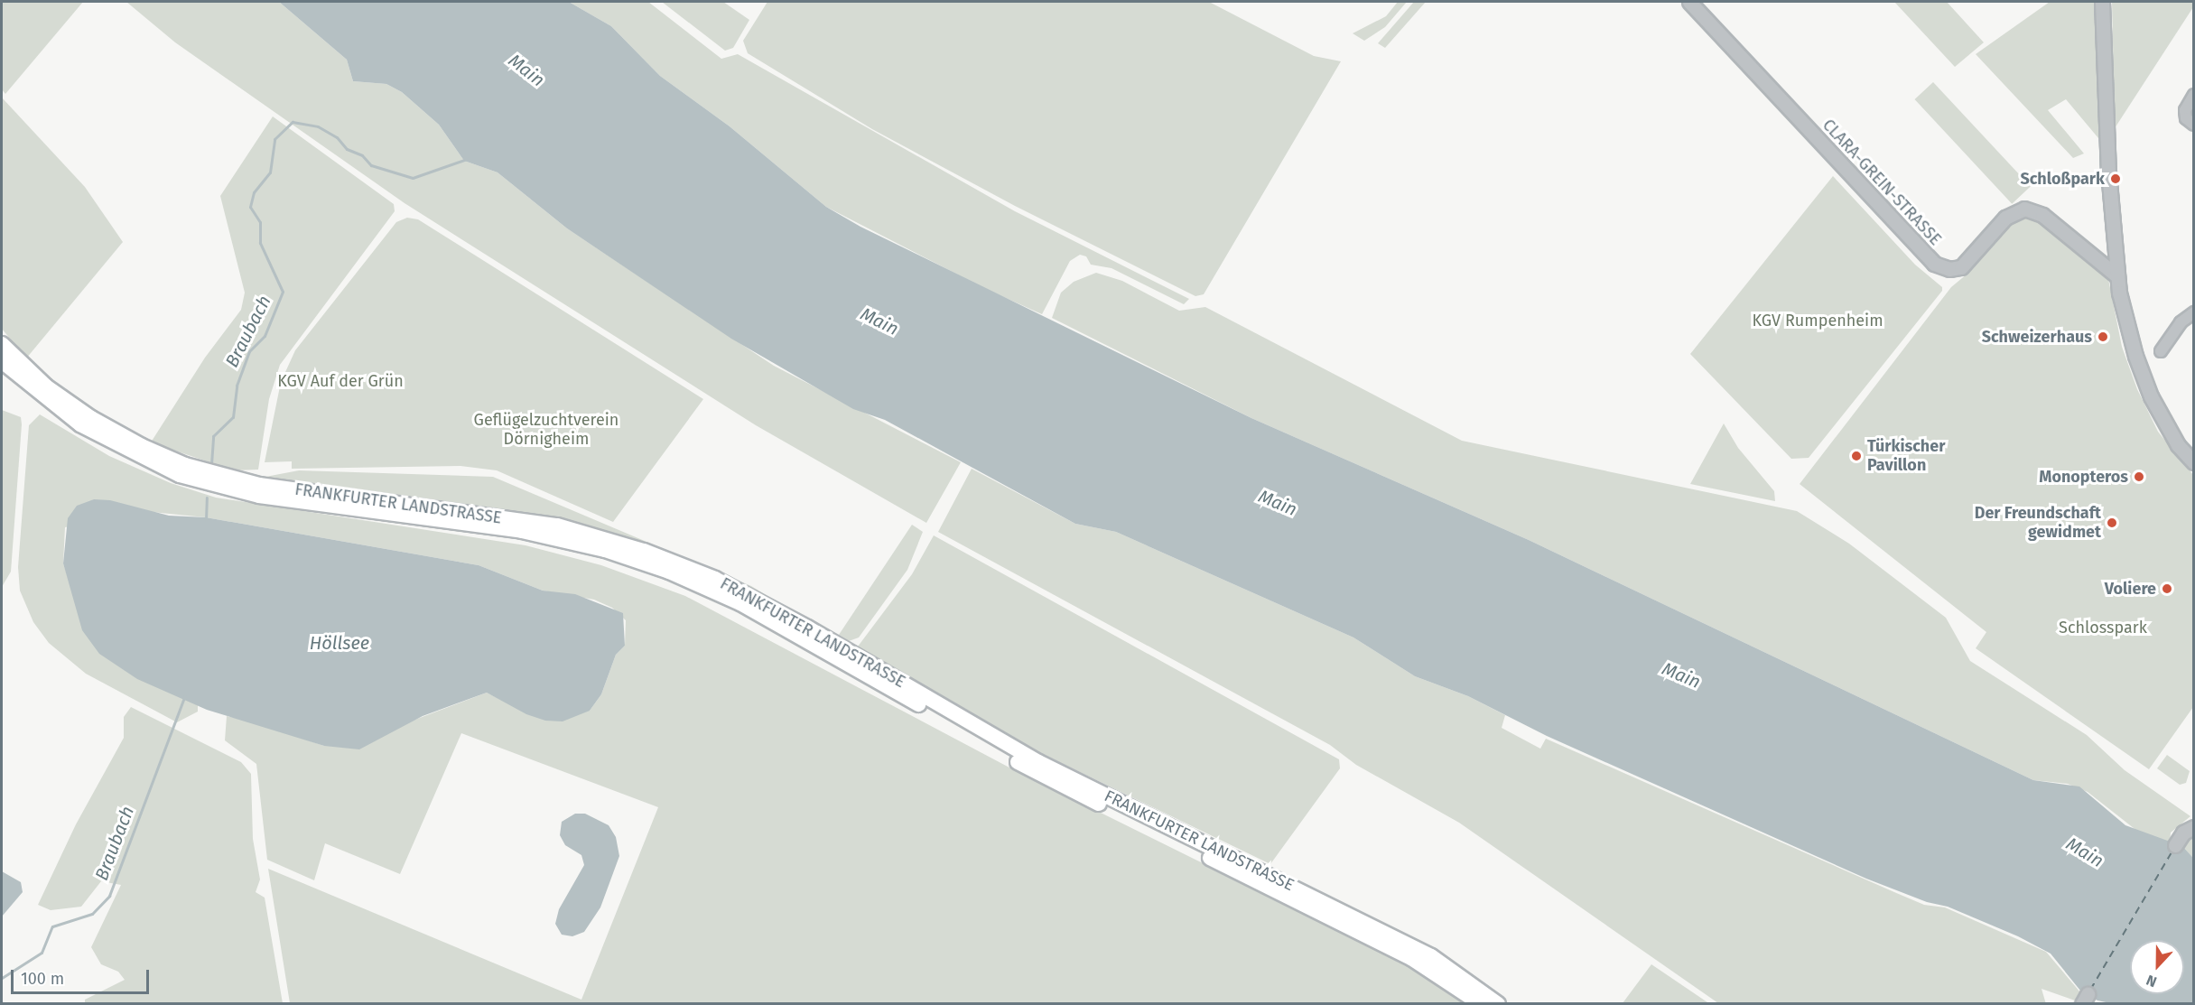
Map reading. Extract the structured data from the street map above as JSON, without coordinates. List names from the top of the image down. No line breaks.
{"streets":{"main road":["FRANKFURTER LANDSTRASSE"],"street":["CLARA-GREIN-STRASSE"]},"water":["Main","Braubach","Höllsee"],"parks":["KGV Rumpenheim","KGV Auf der Grün","Geflügelzuchtverein Dörnigheim","Schlosspark"],"places":["Schloßpark","Schweizerhaus","Türkischer Pavillon","Monopteros","Der Freundschaft gewidmet","Voliere"],"scale_bar":"100 m","north":"bottom"}
